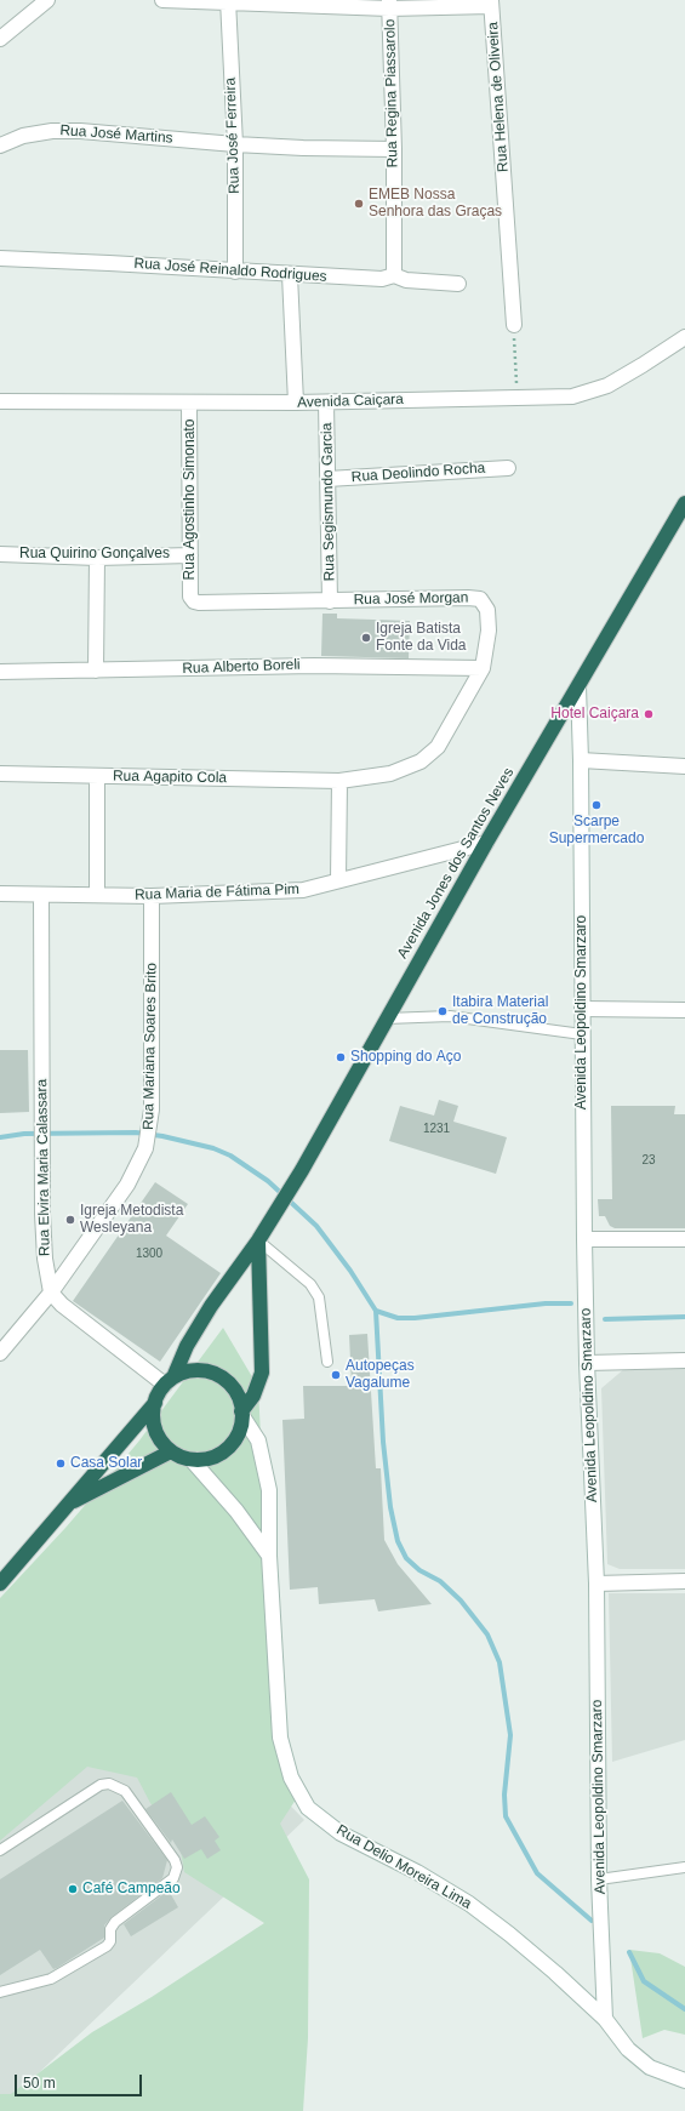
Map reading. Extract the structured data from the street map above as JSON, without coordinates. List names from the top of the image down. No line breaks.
{"streets":{"highway":["Avenida Jones dos Santos Neves"],"street":["Rua Regina Piassarolo","Rua Helena de Oliveira","Rua José Martins","Rua José Ferreira","Rua José Reinaldo Rodrigues","Avenida Caiçara","Rua Deolindo Rocha","Rua Agostinho Simonato","Rua Segismundo Garcia","Rua Quirino Gonçalves","Rua José Morgan","Rua Alberto Boreli","Rua Agapito Cola","Rua Maria de Fátima Pim","Avenida Leopoldino Smarzaro","Rua Mariana Soares Brito","Rua Elvira Maria Calassara","Rua Delio Moreira Lima"]},"crossings":[["Rua Regina Piassarolo","Rua José Martins"],["Rua Regina Piassarolo","Rua José Reinaldo Rodrigues"],["Rua José Martins","Rua José Ferreira"],["Rua José Ferreira","Rua José Reinaldo Rodrigues"],["Avenida Caiçara","Rua Agostinho Simonato"],["Avenida Caiçara","Rua Segismundo Garcia"],["Rua Deolindo Rocha","Rua Segismundo Garcia"],["Rua Agostinho Simonato","Rua Quirino Gonçalves"],["Rua Agostinho Simonato","Rua José Morgan"],["Rua Segismundo Garcia","Rua José Morgan"],["Rua José Morgan","Rua Alberto Boreli"],["Rua José Morgan","Rua Agapito Cola"],["Avenida Jones dos Santos Neves","Rua Maria de Fátima Pim"],["Avenida Jones dos Santos Neves","Avenida Leopoldino Smarzaro"],["Avenida Jones dos Santos Neves","Rua Delio Moreira Lima"],["Rua Maria de Fátima Pim","Rua Mariana Soares Brito"],["Rua Maria de Fátima Pim","Rua Elvira Maria Calassara"],["Avenida Leopoldino Smarzaro","Rua Delio Moreira Lima"],["Rua Mariana Soares Brito","Rua Elvira Maria Calassara"]],"places":["EMEB Nossa Senhora das Graças","Igreja Batista Fonte da Vida","Hotel Caiçara","Scarpe Supermercado","Itabira Material de Construção","Shopping do Aço","Igreja Metodista Wesleyana","Autopeças Vagalume","Casa Solar","Café Campeão"],"house_numbers":["1231","23","1300"],"scale_bar":"50 m"}
